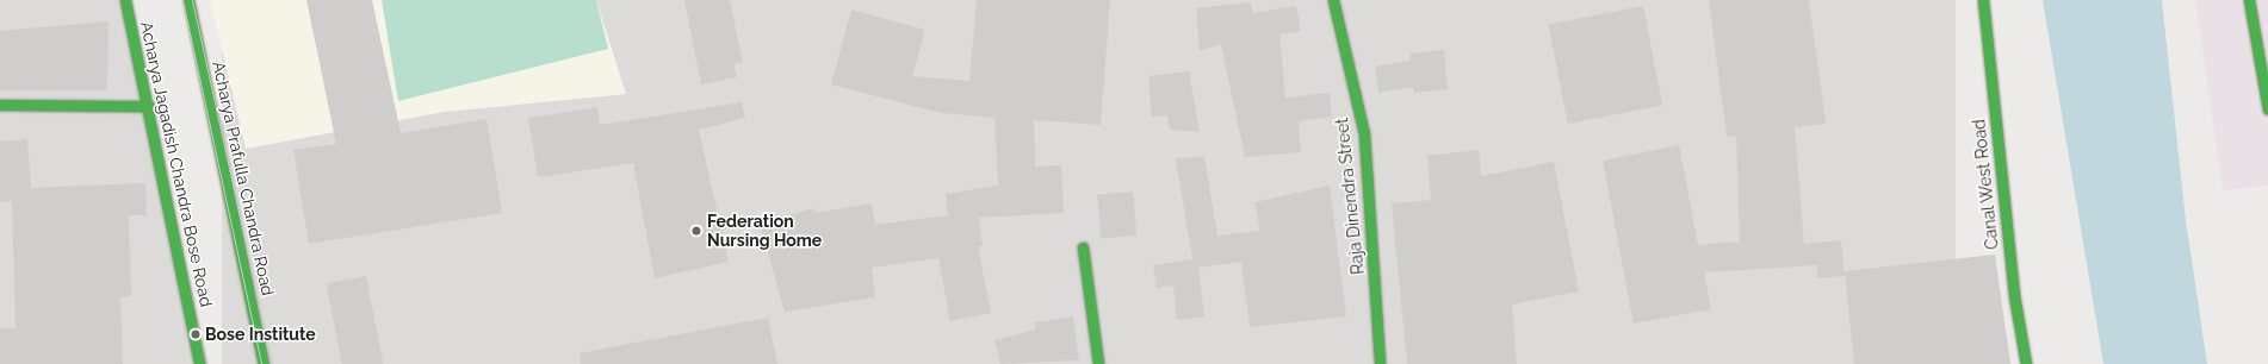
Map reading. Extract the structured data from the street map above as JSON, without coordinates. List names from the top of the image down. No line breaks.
{"streets":{"main road":["Acharya Jagadish Chandra Bose Road","Acharya Prafulla Chandra Road","Canal West Road","Raja Dinendra Street"]},"places":["Federation Nursing Home","Bose Institute"]}
